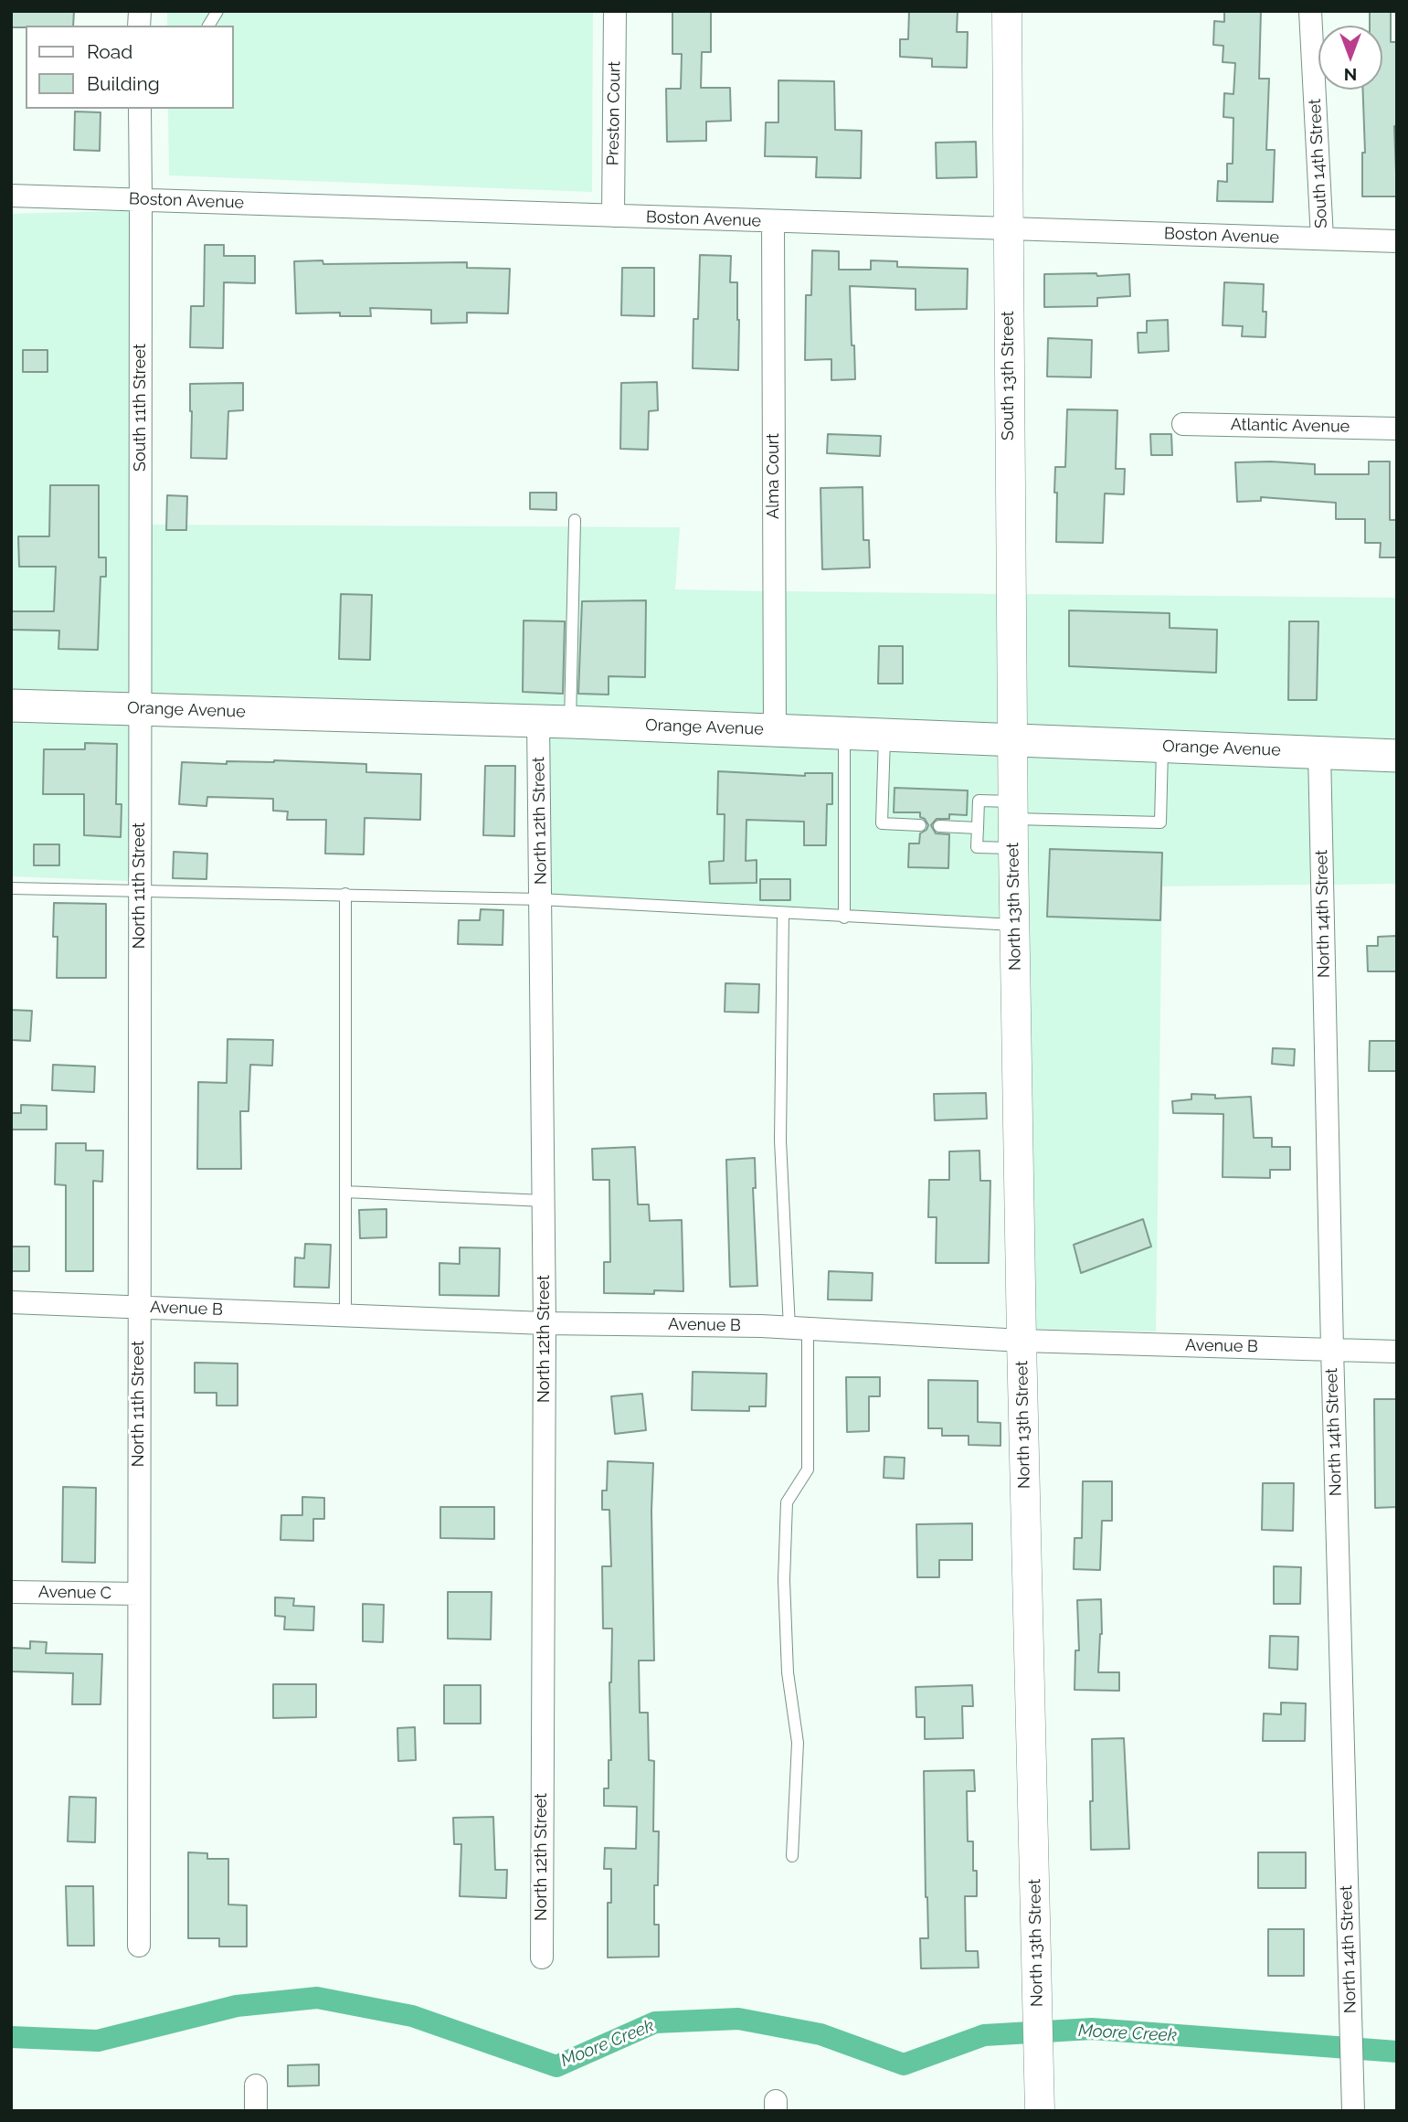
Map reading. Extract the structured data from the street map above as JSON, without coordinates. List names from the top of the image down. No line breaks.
{"streets":{"main road":["Orange Avenue"],"street":["Preston Court","South 14th Street","Boston Avenue","South 13th Street","South 11th Street","Atlantic Avenue","Alma Court","North 12th Street","North 11th Street","North 13th Street","North 14th Street","Avenue B","Avenue C"]},"crossings":[["Preston Court","Boston Avenue"],["South 14th Street","Boston Avenue"],["Boston Avenue","South 13th Street"],["Boston Avenue","South 11th Street"],["Boston Avenue","Alma Court"],["South 13th Street","Orange Avenue"],["South 13th Street","North 13th Street"],["South 11th Street","Orange Avenue"],["South 11th Street","North 11th Street"],["Alma Court","Orange Avenue"],["Orange Avenue","North 12th Street"],["Orange Avenue","North 11th Street"],["Orange Avenue","North 13th Street"],["Orange Avenue","North 14th Street"],["North 12th Street","Avenue B"],["North 11th Street","Avenue B"],["North 11th Street","Avenue C"],["North 13th Street","Avenue B"],["North 14th Street","Avenue B"]],"water":["Moore Creek"],"legend":["Road","Building"],"north":"bottom"}
